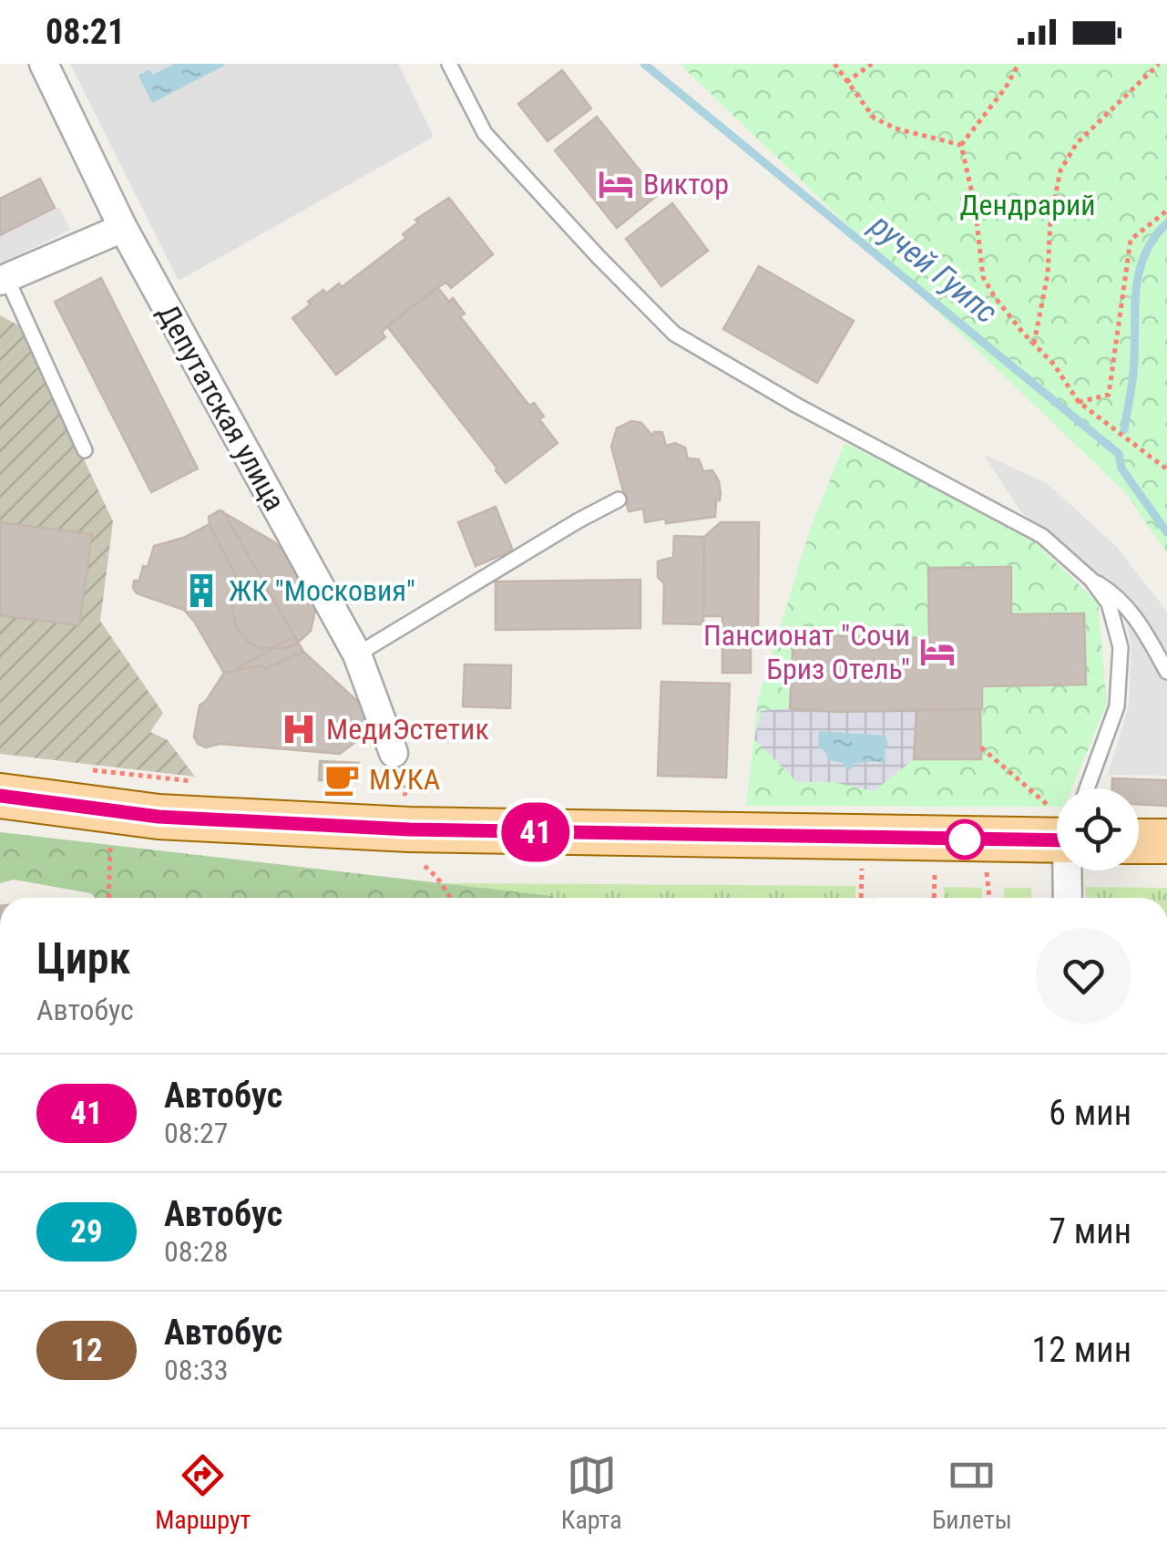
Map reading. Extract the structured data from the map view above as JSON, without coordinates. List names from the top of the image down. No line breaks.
{"streets":{"street":["Депутатская улица"]},"water":["ручей Гуипс"],"parks":["Дендрарий"],"places":{"hotel":["Виктор","Пансионат \"Сочи Бриз Отель\""],"building":["ЖК \"Московия\""],"hospital":["МедиЭстетик"],"cafe":["МУКА"]},"lines":["bus line 41"],"page":{"status":"08:21","on_map":"41","heading":["Цирк","Автобус"],"list":[{"mark":"41","name":"Автобус","note":"08:27","value":"6 мин"},{"mark":"29","name":"Автобус","note":"08:28","value":"7 мин"},{"mark":"12","name":"Автобус","note":"08:33","value":"12 мин"}],"tabs":["Маршрут","Карта","Билеты"]}}
